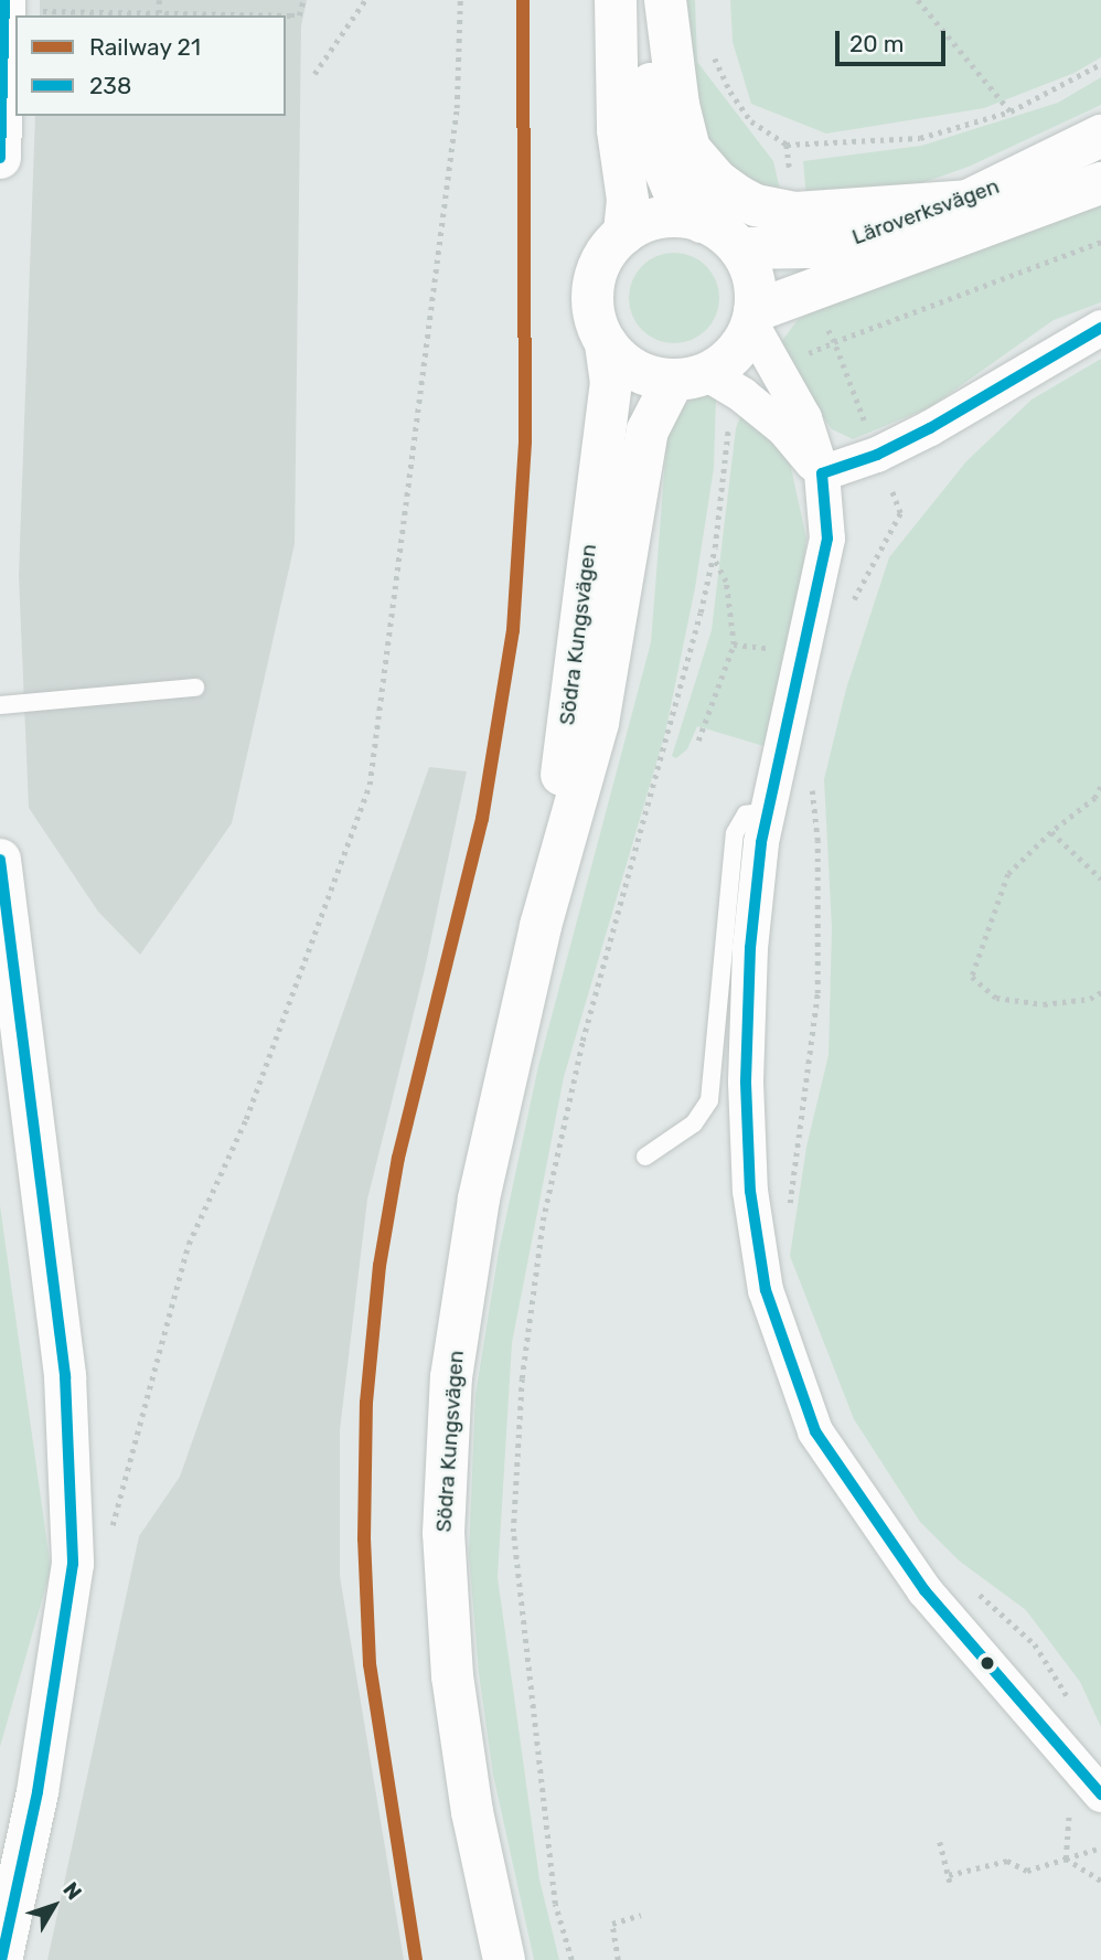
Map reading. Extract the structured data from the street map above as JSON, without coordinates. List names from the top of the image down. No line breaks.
{"streets":{"main road":["Läroverksvägen","Södra Kungsvägen"]},"crossings":[["Läroverksvägen","Södra Kungsvägen"]],"lines":["rail line 21","transit line 238"],"legend":["Railway 21","238"],"scale_bar":"20 m","north":"top right"}
